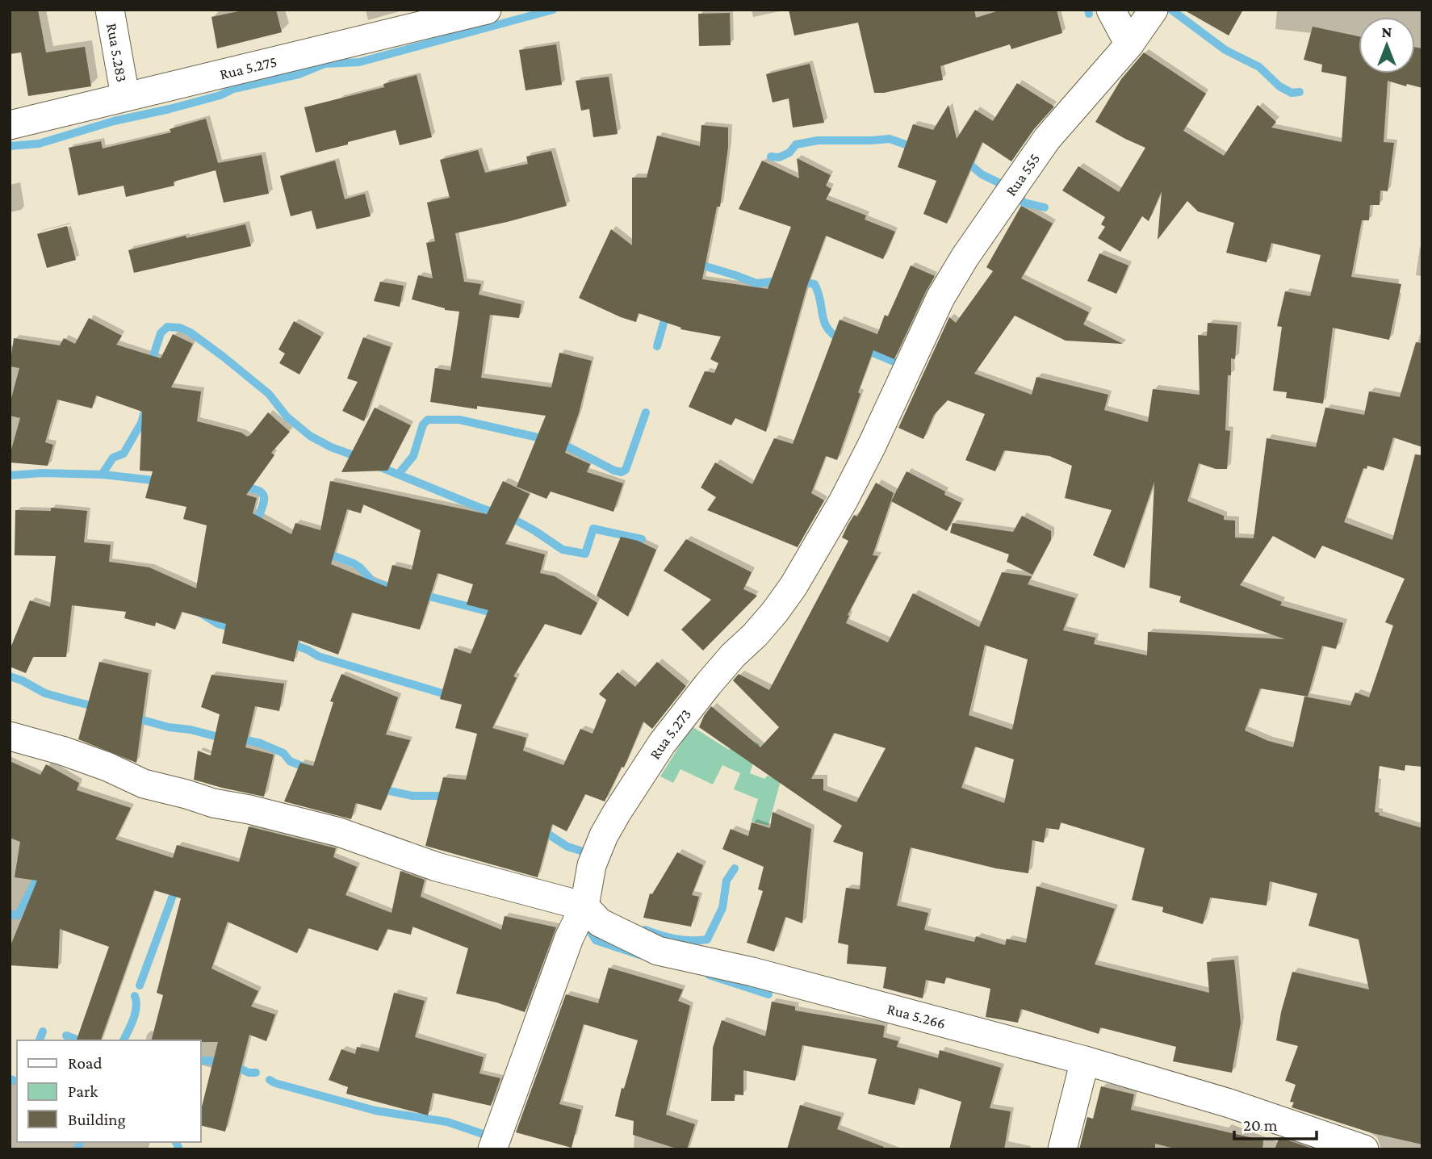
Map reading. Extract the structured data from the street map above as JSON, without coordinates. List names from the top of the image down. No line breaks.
{"streets":{"street":["Rua 5.283","Rua 5.275","Rua 555","Rua 5.273","Rua 5.266"]},"crossings":[["Rua 5.283","Rua 5.275"],["Rua 555","Rua 5.273"],["Rua 5.273","Rua 5.266"]],"legend":["Road","Park","Building"],"scale_bar":"20 m","north":"top"}
